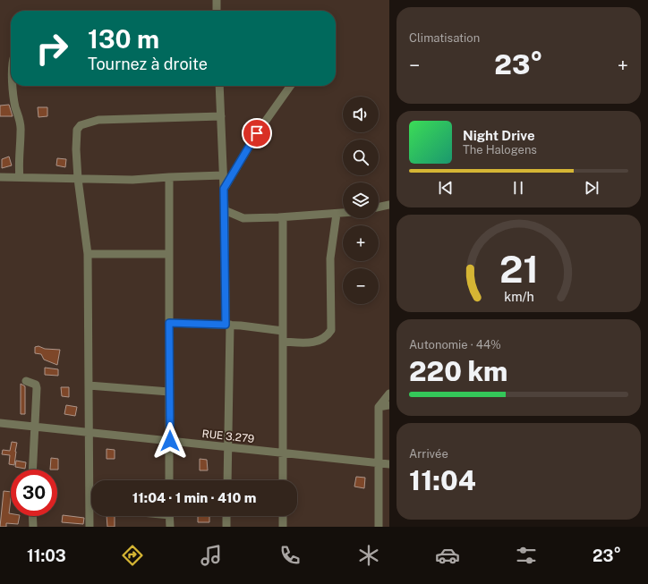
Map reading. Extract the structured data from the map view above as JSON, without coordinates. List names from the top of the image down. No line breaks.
{"streets":{"street":["RUE 3.279"]},"page":{"tile":["Climatisation",["Autonomie · 44%","220 km"],["Arrivée","11:04"]],"turn":["130 m","Tournez à droite"],"heat":["−","23°","+"],"map_buttons":["+","−"],"song":["Night Drive","The Halogens"],"limit":"30","trip":"11:04 · 1 min · 410 m","tabs":["11:03","23°"],"gauge":["21","km/h"]}}
